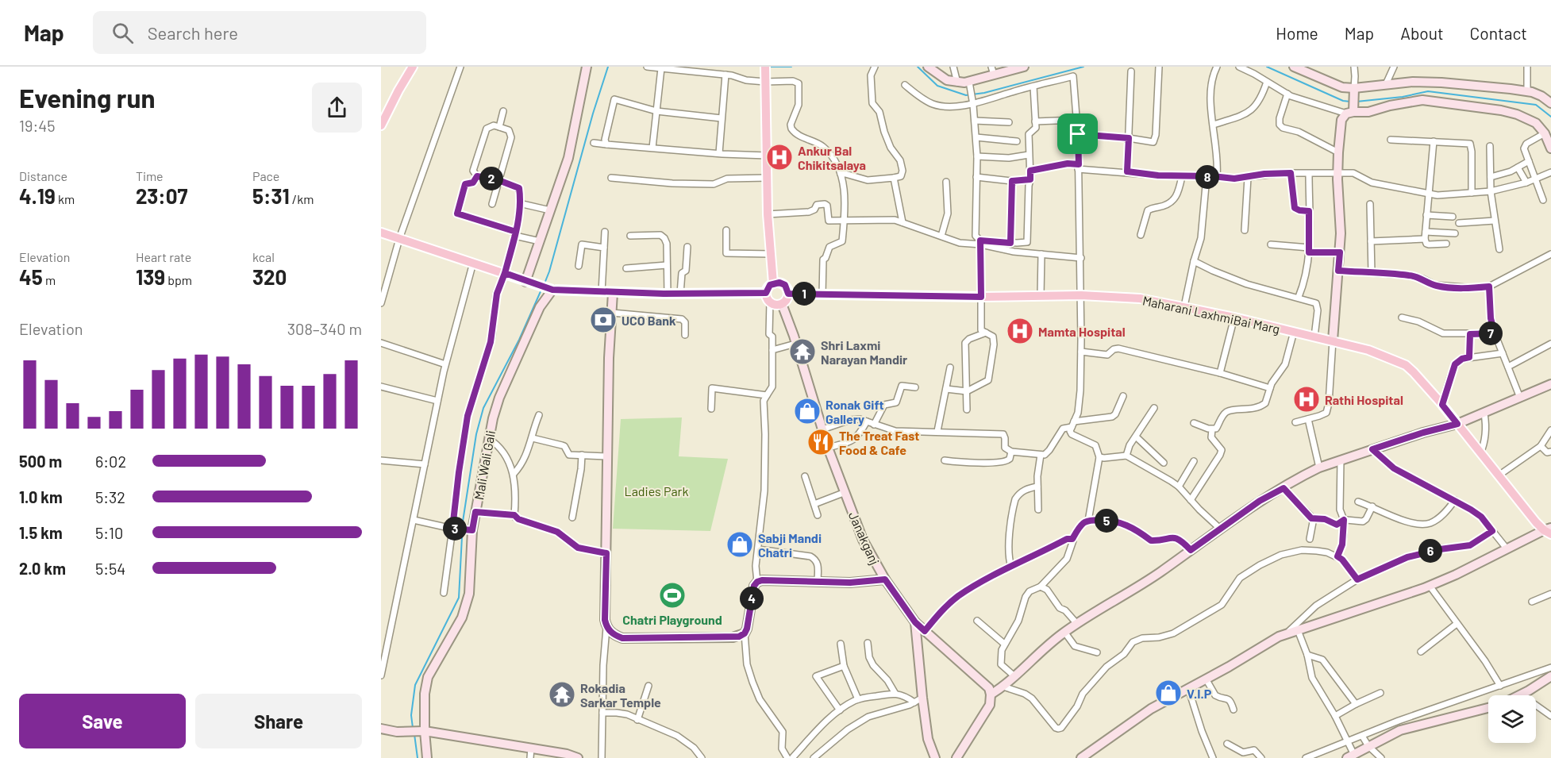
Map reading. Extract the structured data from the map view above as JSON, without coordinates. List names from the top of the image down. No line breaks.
{"streets":{"main road":["Maharani LaxhmiBai Marg"],"street":["Mali Wali Gali","Janakganj"]},"crossings":[["Maharani LaxhmiBai Marg","Janakganj"]],"parks":["Ladies Park"],"places":{"hospital":["Ankur Bal Chikitsalaya","Mamta Hospital","Rathi Hospital"],"bank":["UCO Bank"],"temple":["Shri Laxmi Narayan Mandir","Rokadia Sarkar Temple"],"shop":["Ronak Gift Gallery","Sabji Mandi Chatri","V.I.P"],"restaurant":["The Treat Fast Food & Cafe"],"sports":["Chatri Playground"]},"page":{"header":"Map","search":"Search here","nav":["Home","Map","About","Contact"],"heading":["Evening run","19:45"],"stats":[["Distance","4.19 km"],["Time","23:07"],["Pace","5:31 /km"],["Elevation","45 m"],["Heart rate","139 bpm"],["kcal","320"]],"pins":["8","2","1","7","5","3","6","4"],"chart":["Elevation","308–340 m"],"list":[{"name":"500 m","note":"6:02"},{"name":"1.0 km","note":"5:32"},{"name":"1.5 km","note":"5:10"},{"name":"2.0 km","note":"5:54"}],"buttons":["Save","Share"]}}
